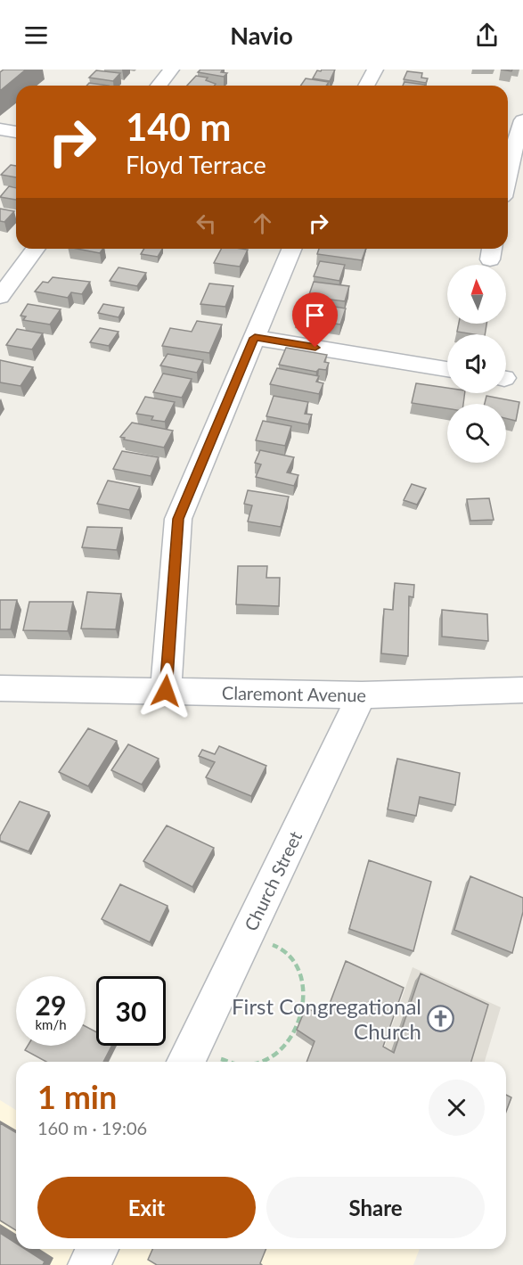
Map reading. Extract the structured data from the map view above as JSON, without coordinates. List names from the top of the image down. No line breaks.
{"streets":{"street":["Claremont Avenue","Church Street"]},"crossings":[["Claremont Avenue","Church Street"]],"places":{"church":["First Congregational Church"]},"north":"top","page":{"header":"Navio","turn":["140 m","Floyd Terrace"],"speed":"29 km/h","limit":"30","heading":["1 min","160 m · 19:06"],"buttons":["Exit","Share"]}}
